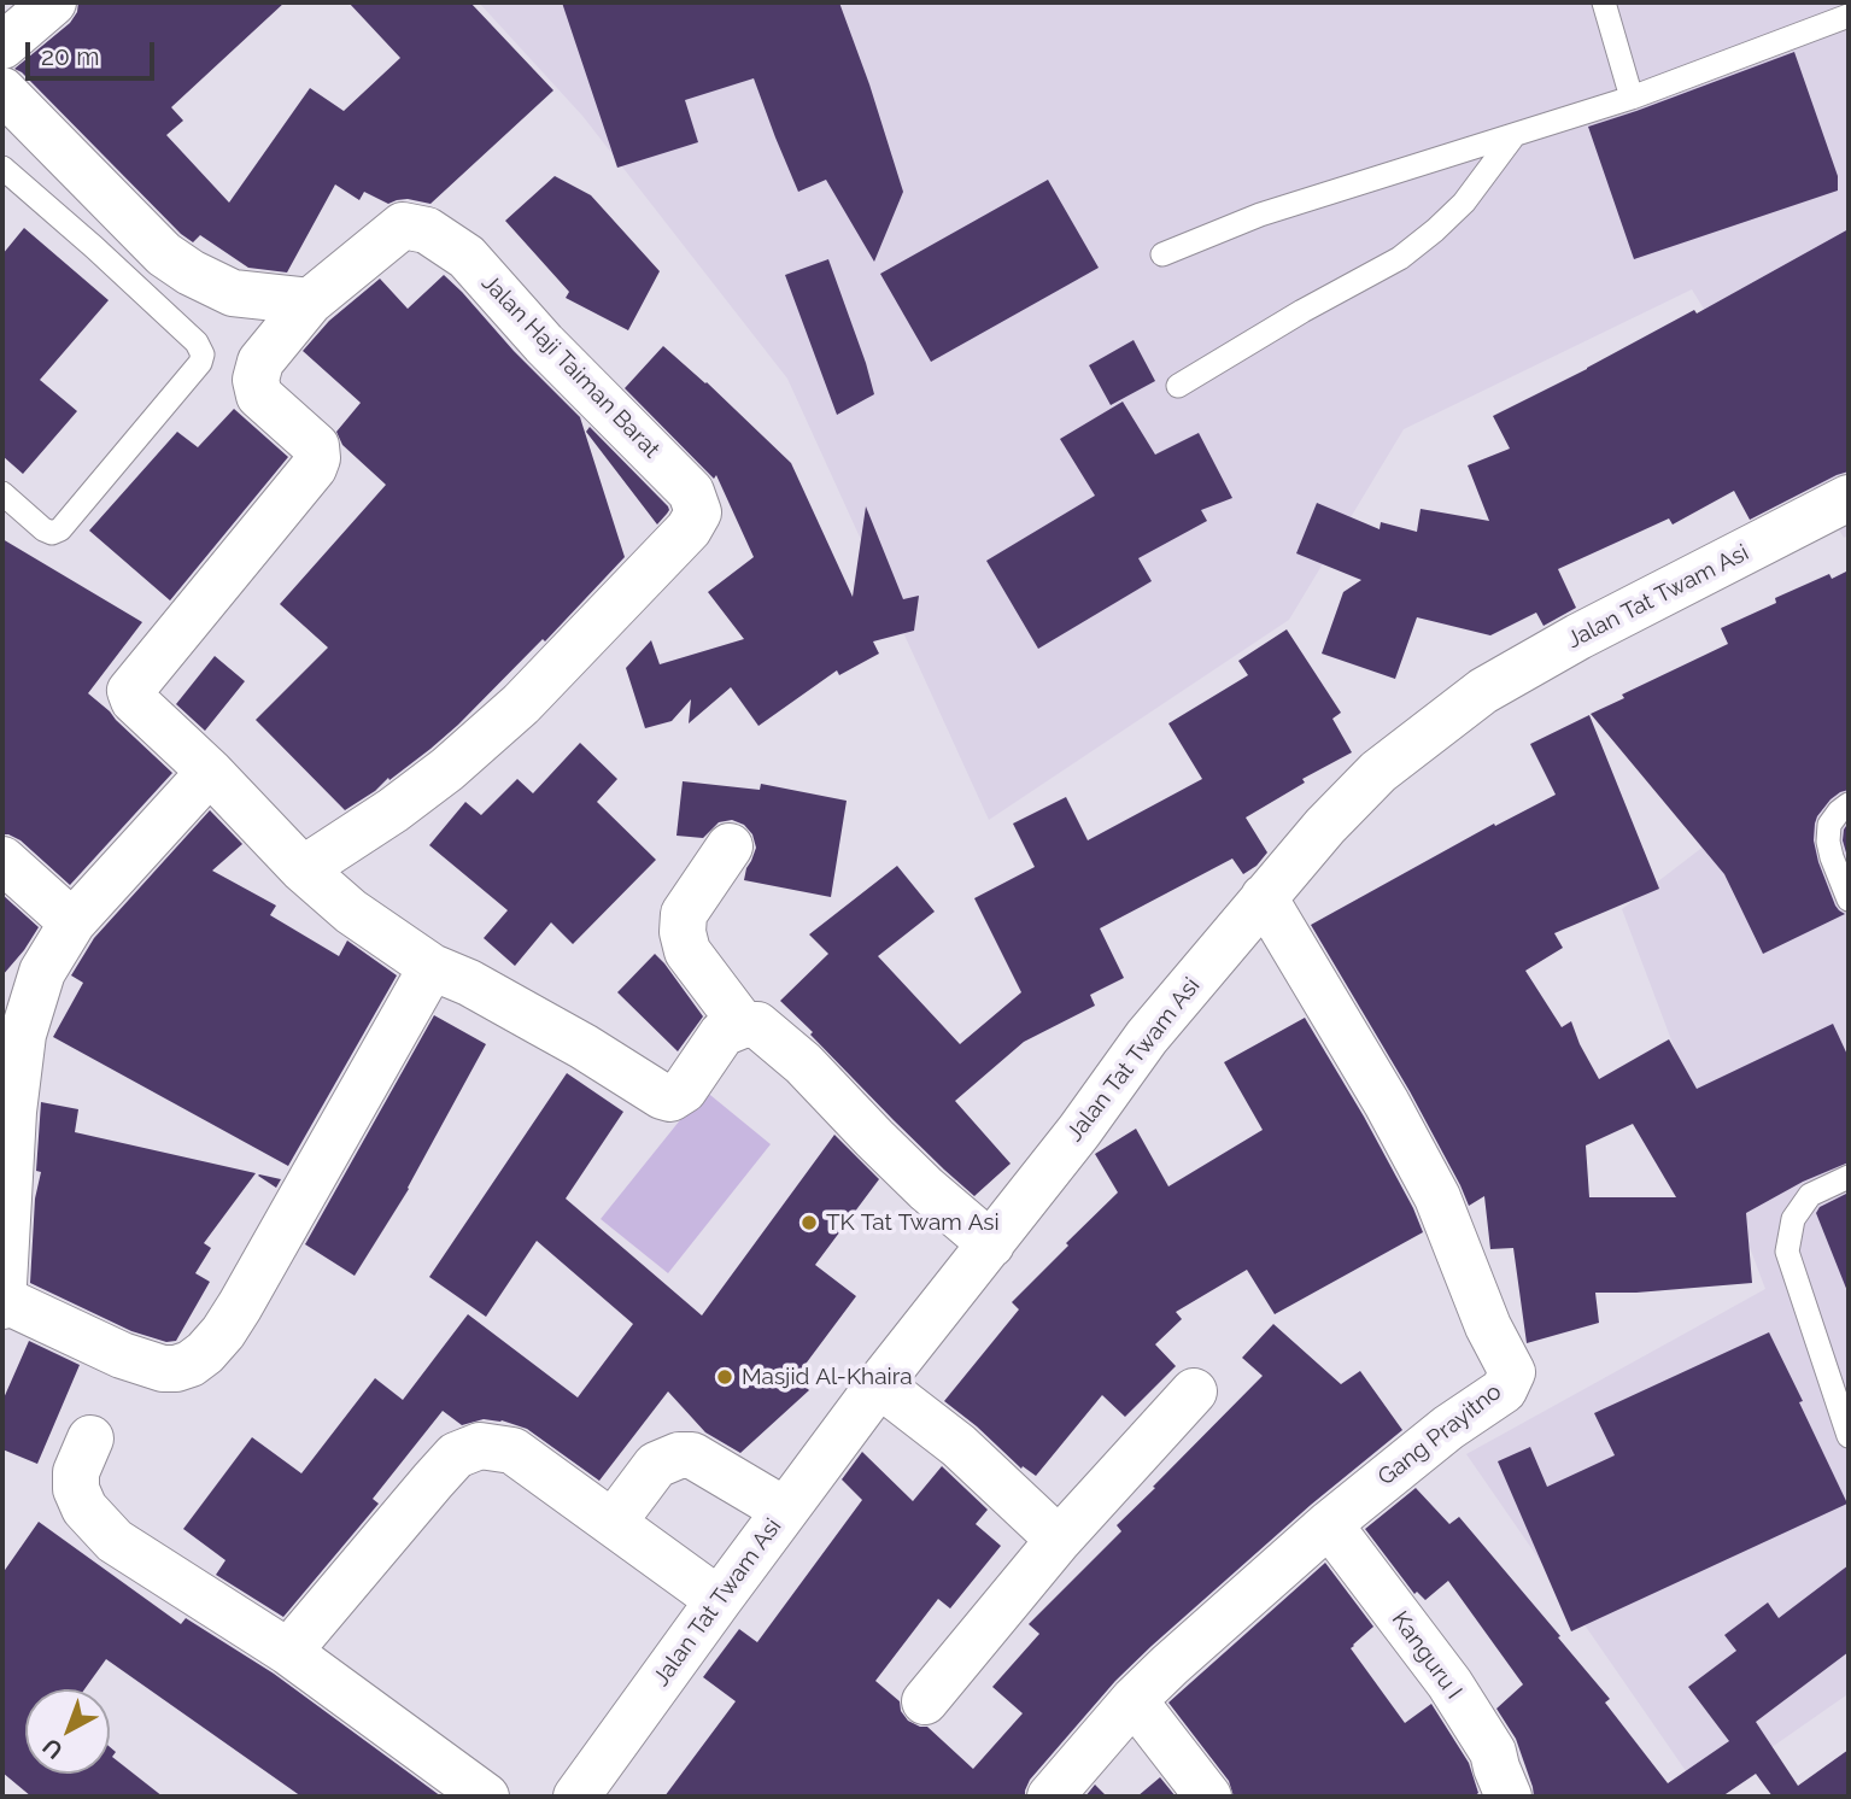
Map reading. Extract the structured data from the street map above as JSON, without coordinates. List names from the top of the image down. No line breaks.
{"streets":{"street":["Jalan Haji Taiman Barat","Jalan Tat Twam Asi","Gang Prayitno","Kanguru I"]},"crossings":[["Jalan Tat Twam Asi","Gang Prayitno"],["Gang Prayitno","Kanguru I"]],"places":["TK Tat Twam Asi","Masjid Al-Khaira"],"scale_bar":"20 m","north":"bottom left"}
